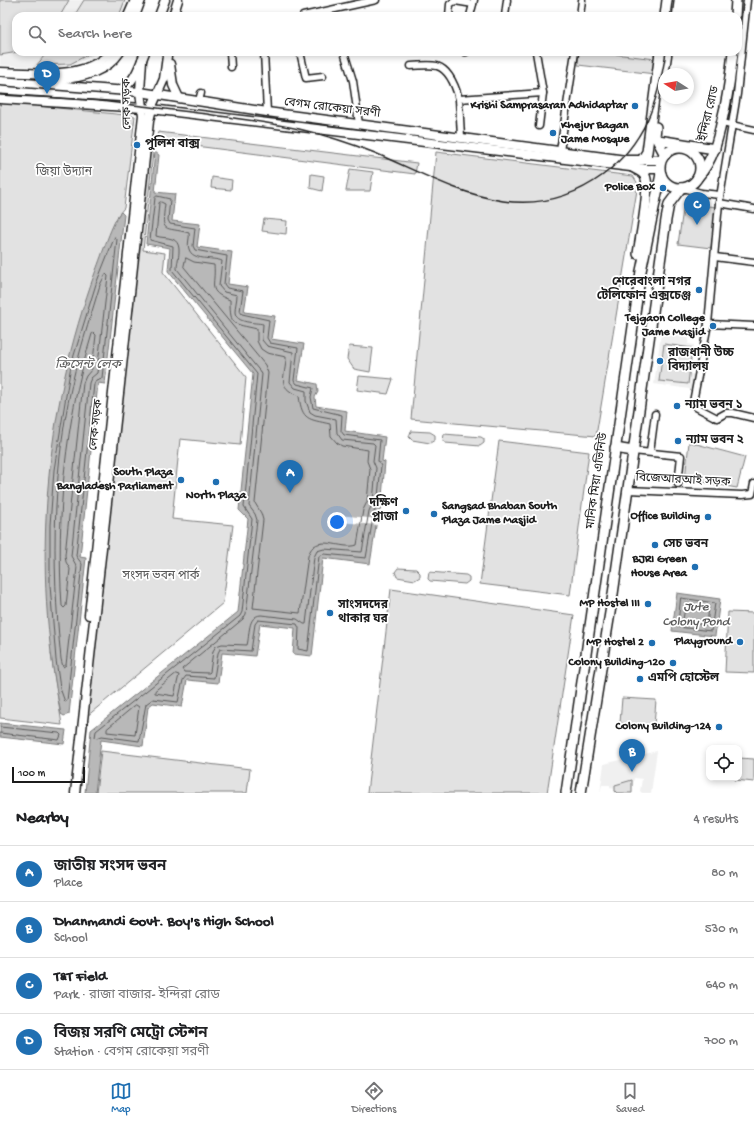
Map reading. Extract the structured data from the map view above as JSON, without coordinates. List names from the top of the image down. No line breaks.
{"streets":{"highway":["ইন্দিরা রোড","মানিক মিয়া এভিনিউ"],"main road":["লেক সড়ক","বেগম রোকেয়া সরণী"],"street":["বিজেআরআই সড়ক"]},"crossings":[["লেক সড়ক","বেগম রোকেয়া সরণী"],["বেগম রোকেয়া সরণী","ইন্দিরা রোড"],["বেগম রোকেয়া সরণী","মানিক মিয়া এভিনিউ"],["ইন্দিরা রোড","মানিক মিয়া এভিনিউ"]],"water":["ক্রিসেন্ট লেক","Jute Colony Pond"],"parks":["জিয়া উদ্যান","সংসদ ভবন পার্ক"],"places":["Krishi Samprasaran Adhidaptar","Khejur Bagan Jame Mosque","পুলিশ বাক্স","Police Box","শেরেবাংলা নগর টেলিফোন এক্সচেঞ্জ","Tejgaon College Jame Masjid","রাজধানী উচ্চ বিদ্যালয়","ন্যাম ভবন ১","ন্যাম ভবন ২","South Plaza Bangladesh Parliament","North Plaza","দক্ষিণ প্লাজা","Sangsad Bhaban South Plaza Jame Masjid","Office Building","সেচ ভবন","BJRI Green House Area","MP Hostel III","সাংসদদের থাকার ঘর","Playground","MP Hostel 2","Colony Building-120","এমপি হোস্টেল","Colony Building-124"],"scale_bar":"100 m","north":"left","page":{"search":"Search here","pins":["D","C","A","B"],"scale":"100 m","heading":["Nearby","4 results"],"list":[{"mark":"A","name":"জাতীয় সংসদ ভবন","note":"Place","value":"80 m"},{"mark":"B","name":"Dhanmandi Govt. Boy's High School","note":"School","value":"530 m"},{"mark":"C","name":"T&T Field","note":"Park · রাজা বাজার- ইন্দিরা রোড","value":"640 m"},{"mark":"D","name":"বিজয় সরণি মেট্রো স্টেশন","note":"Station · বেগম রোকেয়া সরণী","value":"700 m"}],"nav":["Map","Directions","Saved"]}}
